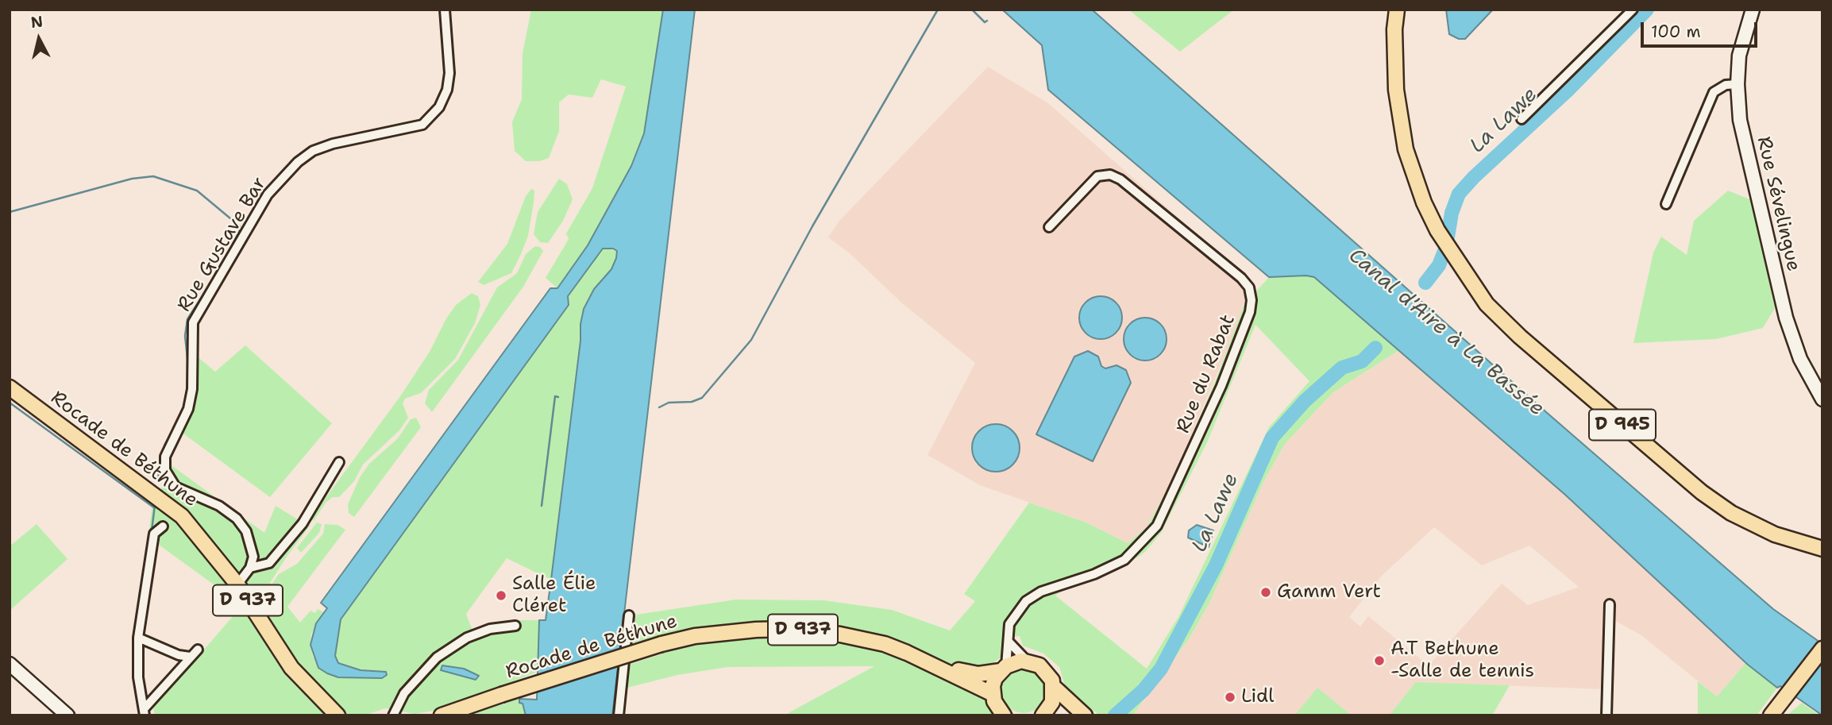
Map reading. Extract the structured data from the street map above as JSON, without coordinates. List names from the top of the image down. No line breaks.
{"streets":{"main road":["Rue Sévelingue","D 945","Rocade de Béthune","D 937"],"street":["Rue Gustave Bar","Rue du Rabat"]},"crossings":[["Rue du Rabat","Rocade de Béthune"]],"water":["La Lawe","Canal d'Aire à La Bassée"],"places":["Gamm Vert","Salle Élie Cléret","A.T Bethune -Salle de tennis","Lidl"],"scale_bar":"100 m","north":"top"}
